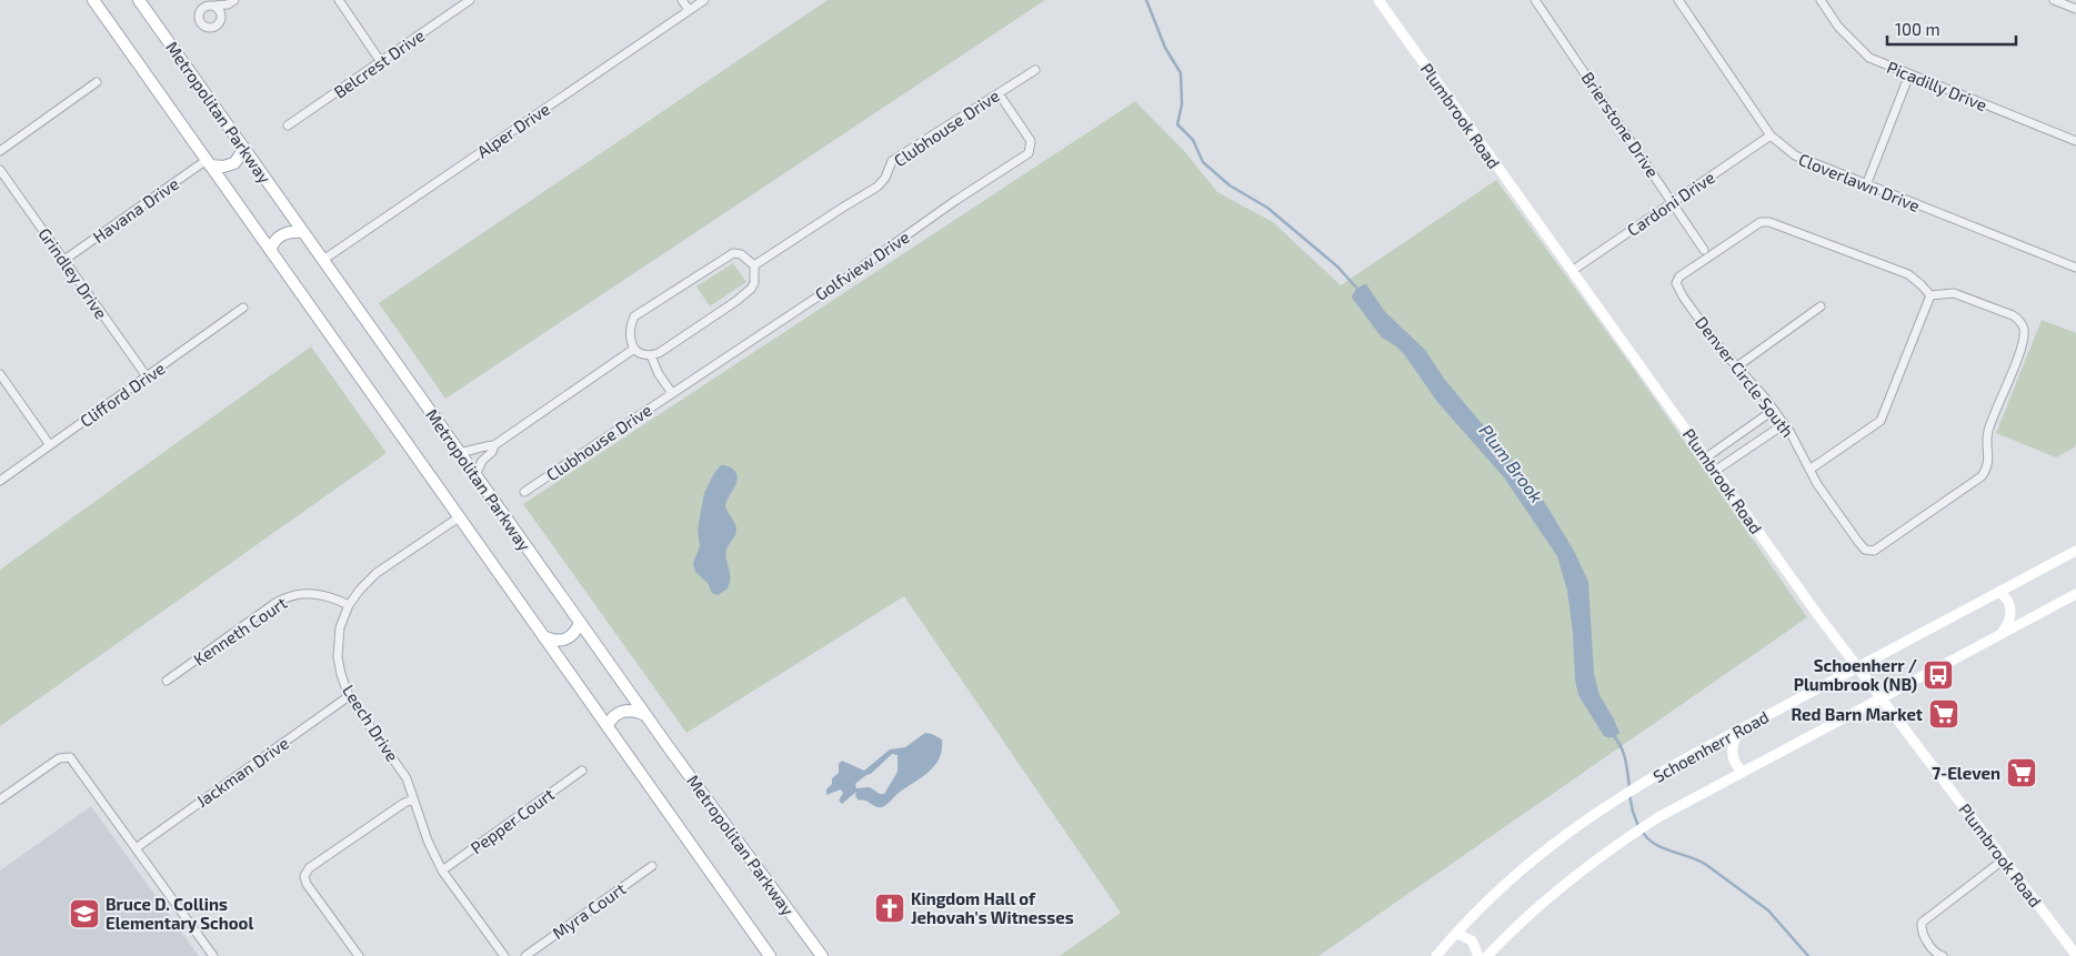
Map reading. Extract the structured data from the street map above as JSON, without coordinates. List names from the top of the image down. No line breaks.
{"streets":{"main road":["Metropolitan Parkway","Plumbrook Road","Schoenherr Road"],"street":["Belcrest Drive","Picadilly Drive","Brierstone Drive","Clubhouse Drive","Alper Drive","Cloverlawn Drive","Cardoni Drive","Havana Drive","Golfview Drive","Grindley Drive","Denver Circle South","Clifford Drive","Kenneth Court","Leech Drive","Jackman Drive","Pepper Court","Myra Court"]},"crossings":[["Metropolitan Parkway","Alper Drive"],["Plumbrook Road","Cardoni Drive"],["Plumbrook Road","Schoenherr Road"],["Brierstone Drive","Cardoni Drive"],["Clubhouse Drive","Golfview Drive"],["Cloverlawn Drive","Cardoni Drive"],["Havana Drive","Grindley Drive"],["Grindley Drive","Clifford Drive"],["Kenneth Court","Leech Drive"],["Leech Drive","Jackman Drive"],["Leech Drive","Pepper Court"]],"water":["Plum Brook"],"places":{"bus stop":["Schoenherr / Plumbrook (NB)"],"supermarket":["Red Barn Market","7-Eleven"],"church":["Kingdom Hall of Jehovah's Witnesses"],"school or university":["Bruce D. Collins Elementary School"]},"scale_bar":"100 m"}
